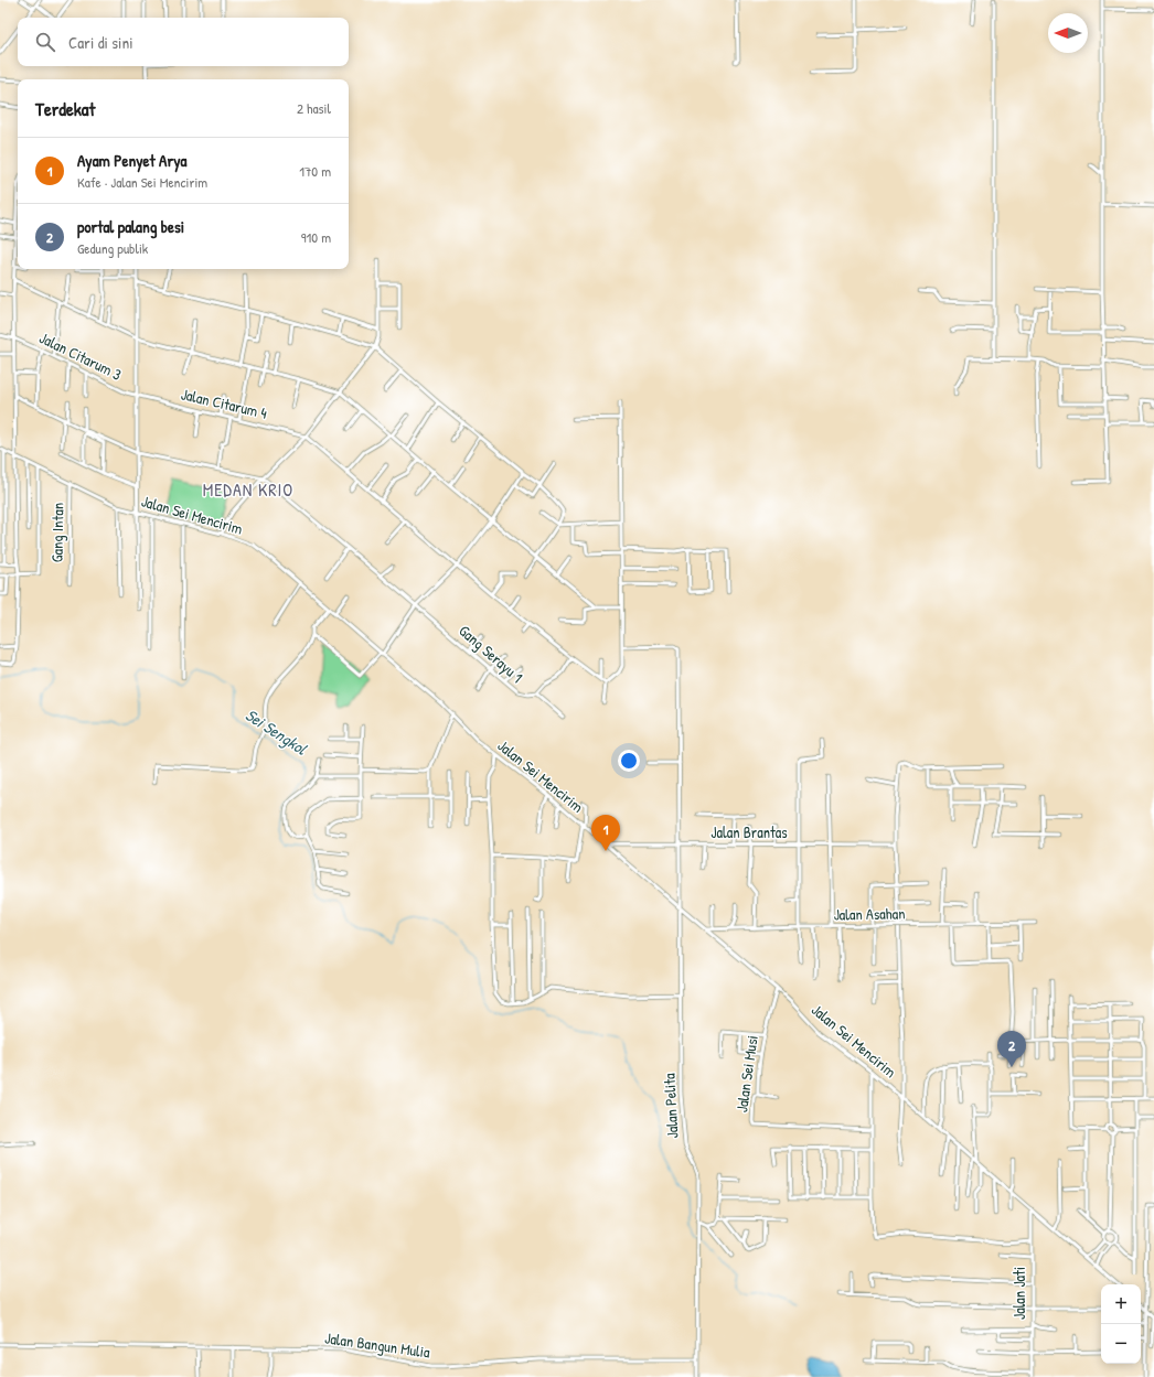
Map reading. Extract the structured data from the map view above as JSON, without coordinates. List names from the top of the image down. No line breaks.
{"streets":{"street":["Jalan Citarum 3","Jalan Citarum 4","Jalan Sei Mencirim","Gang Intan","Gang Serayu 1","Jalan Brantas","Jalan Asahan","Jalan Sei Musi","Jalan Pelita","Jalan Jati","Jalan Bangun Mulia"]},"crossings":[["Jalan Citarum 3","Jalan Citarum 4"],["Jalan Sei Mencirim","Gang Intan"],["Jalan Sei Mencirim","Jalan Brantas"],["Jalan Sei Mencirim","Jalan Asahan"],["Jalan Sei Mencirim","Jalan Sei Musi"],["Jalan Sei Mencirim","Jalan Pelita"],["Jalan Sei Mencirim","Jalan Jati"],["Jalan Brantas","Jalan Pelita"],["Jalan Pelita","Jalan Bangun Mulia"]],"districts":["MEDAN KRIO"],"water":["Sei Sengkol"],"north":"left","page":{"search":"Cari di sini","heading":["Terdekat","2 hasil"],"list":[{"mark":"1","name":"Ayam Penyet Arya","note":"Kafe · Jalan Sei Mencirim","value":"170 m"},{"mark":"2","name":"portal palang besi","note":"Gedung publik","value":"910 m"}],"pins":["1","2"],"map_buttons":["+","−"]}}
